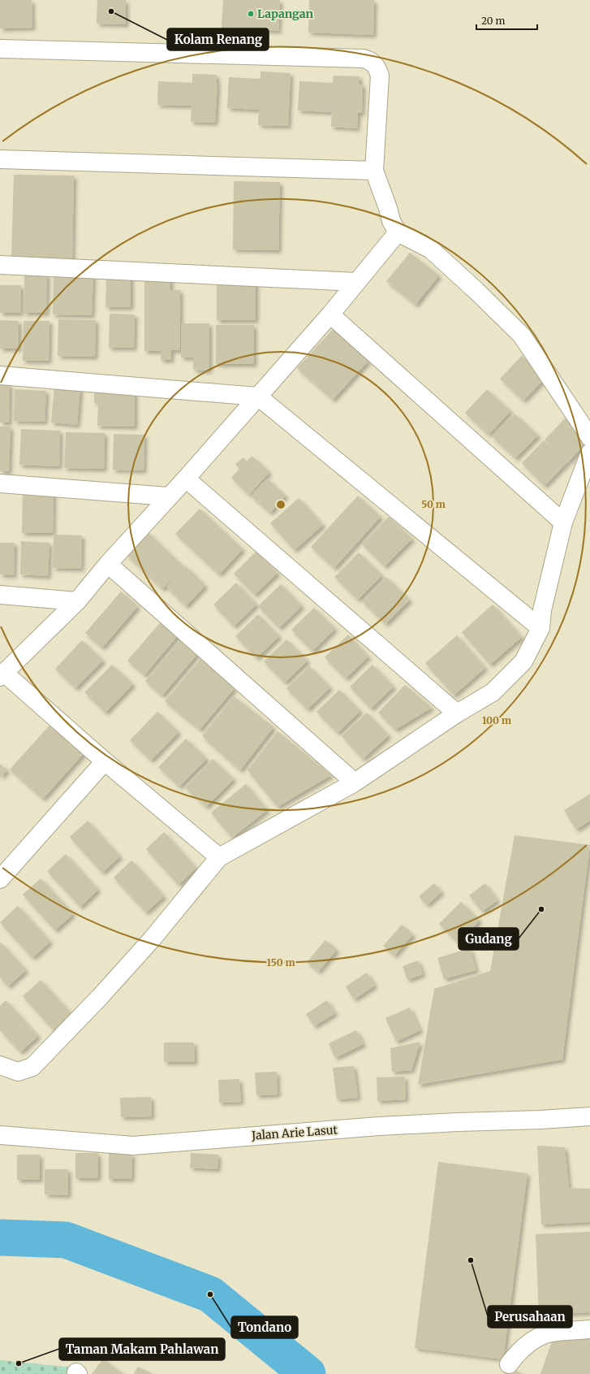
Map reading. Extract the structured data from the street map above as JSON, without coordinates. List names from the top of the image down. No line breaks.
{"streets":{"street":["Jalan Arie Lasut"]},"places":["Kolam Renang","Lapangan","Gudang","Perusahaan","Tondano","Taman Makam Pahlawan"],"scale_bar":"20 m","rings":["50 m","100 m","150 m"]}
